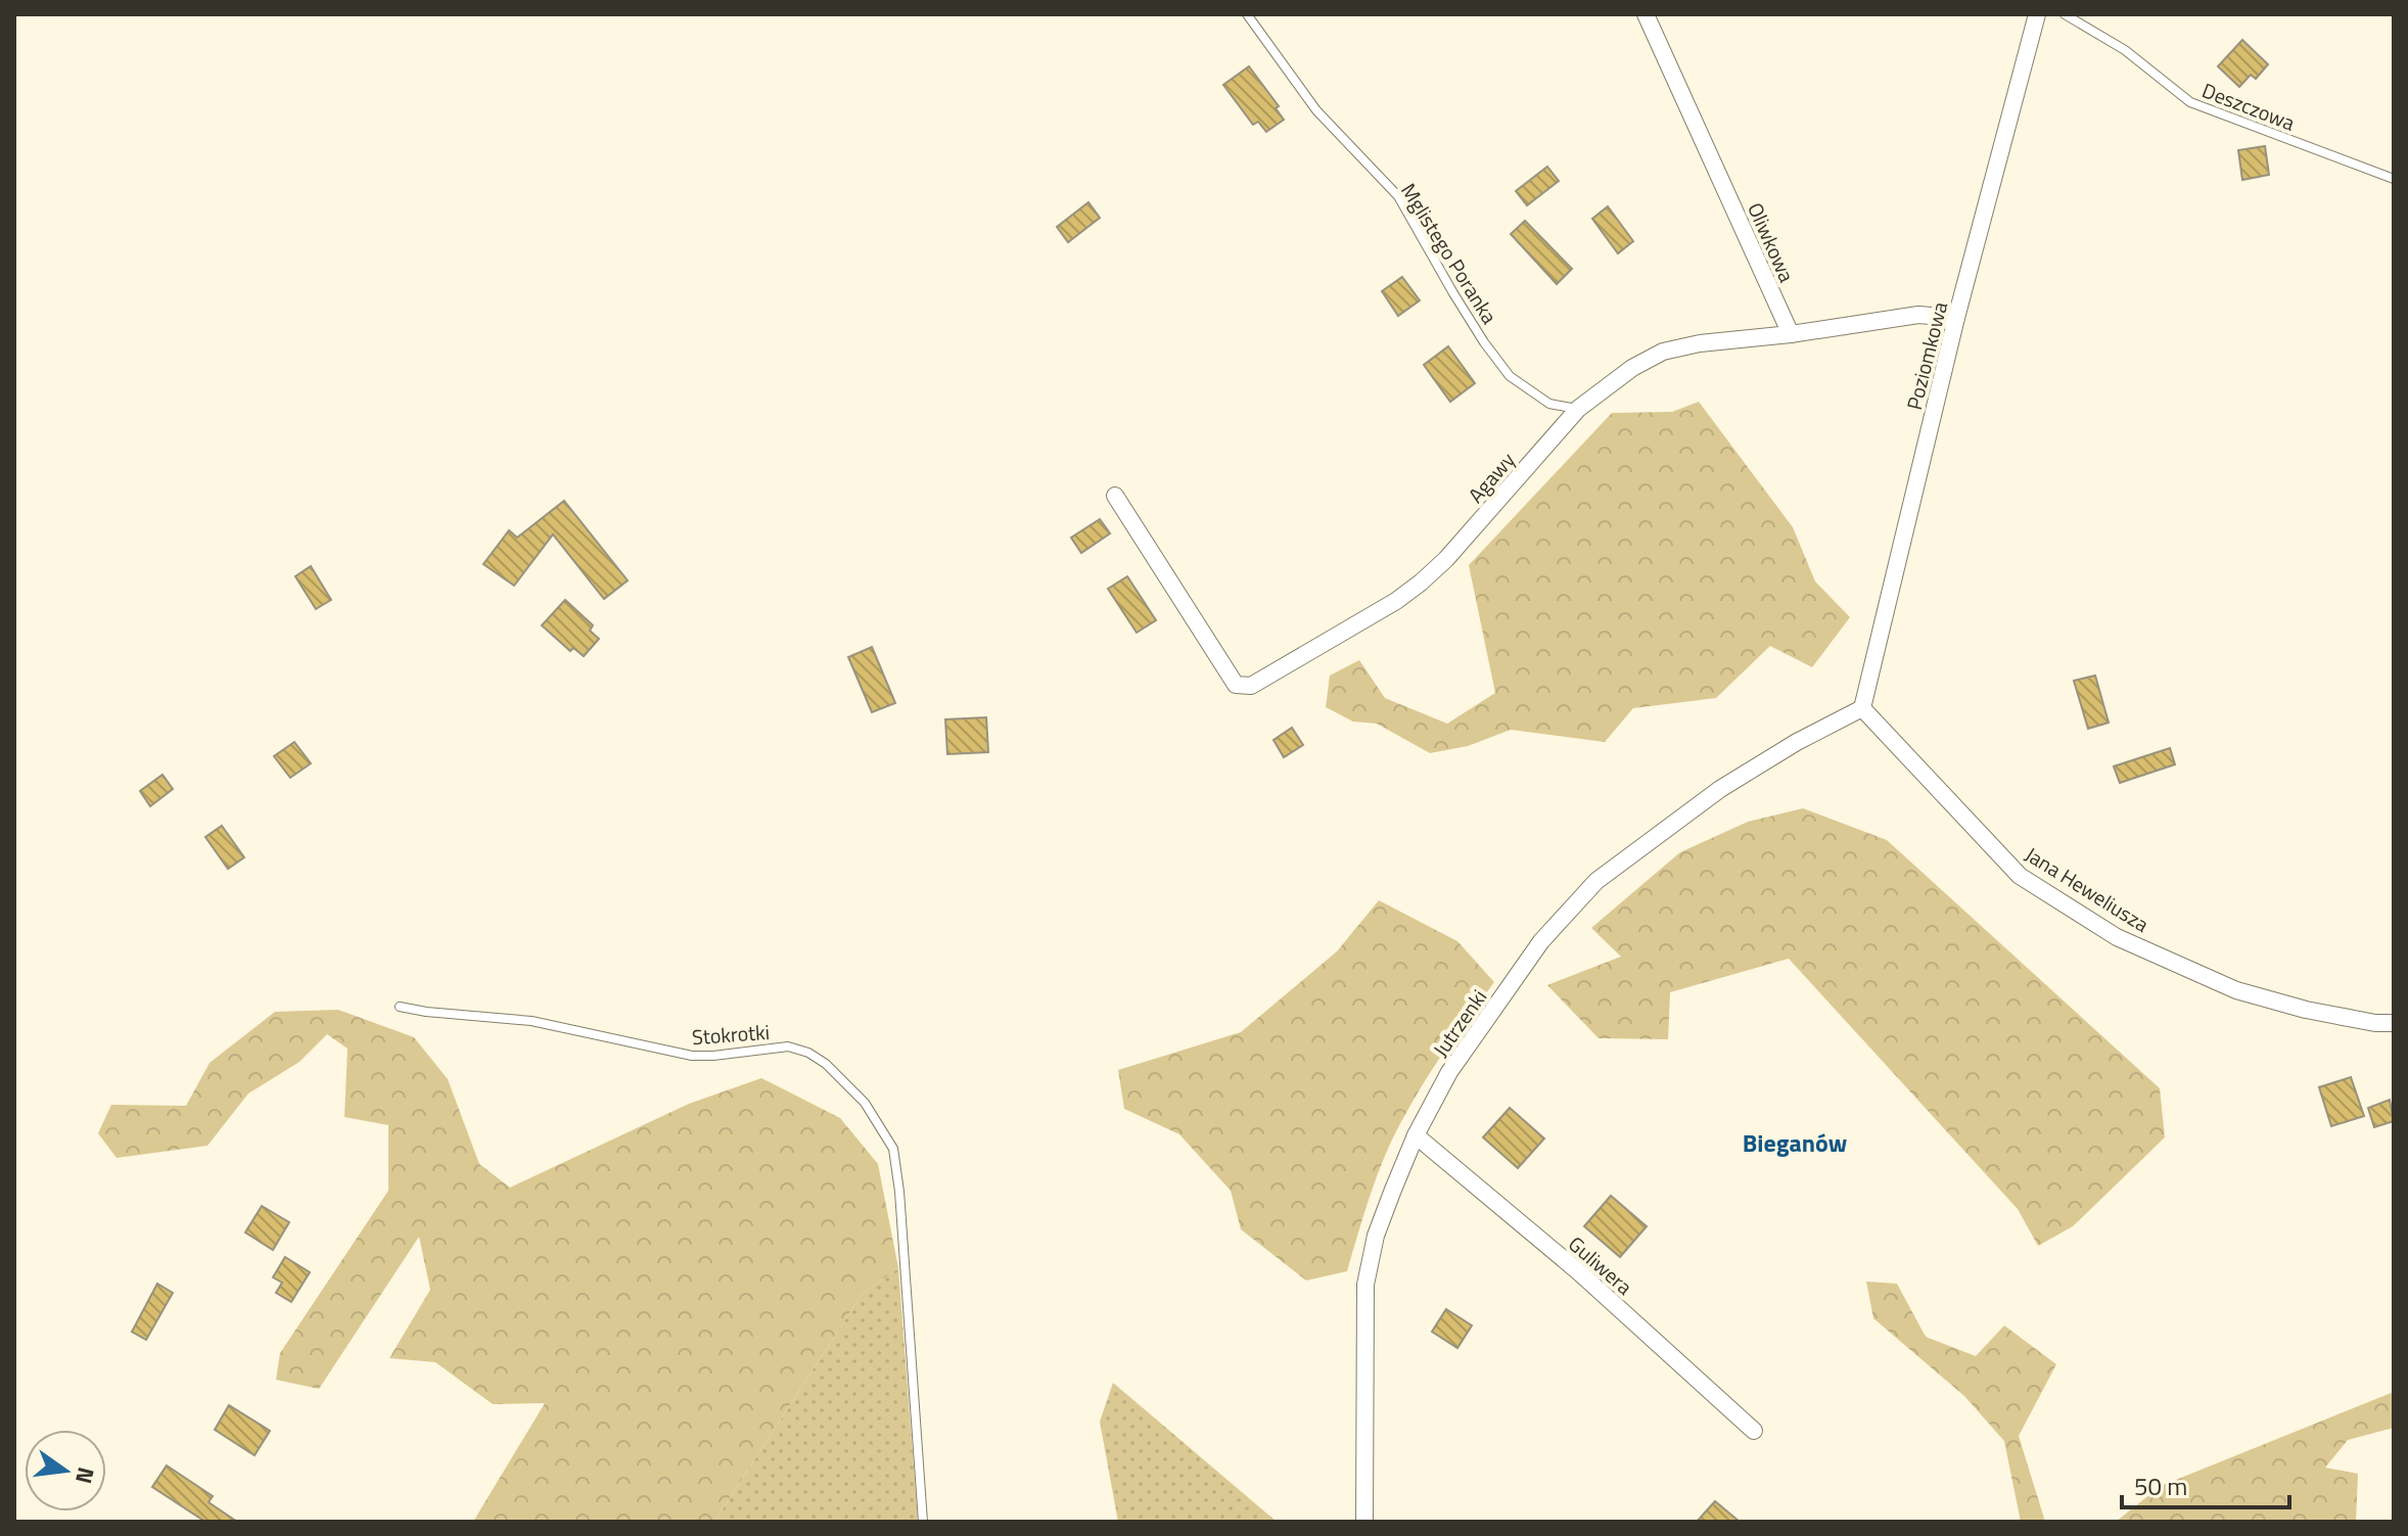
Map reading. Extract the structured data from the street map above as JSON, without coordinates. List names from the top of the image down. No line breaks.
{"streets":{"street":["Oliwkowa","Poziomkowa","Agawy","Jana Heweliusza","Jutrzenki","Guliwera"],"lane":["Deszczowa","Mglistego Poranka","Stokrotki"]},"crossings":[["Oliwkowa","Agawy"],["Mglistego Poranka","Agawy"],["Poziomkowa","Jana Heweliusza"],["Poziomkowa","Jutrzenki"],["Jana Heweliusza","Jutrzenki"],["Jutrzenki","Guliwera"]],"districts":["Bieganów"],"scale_bar":"50 m","north":"right"}
